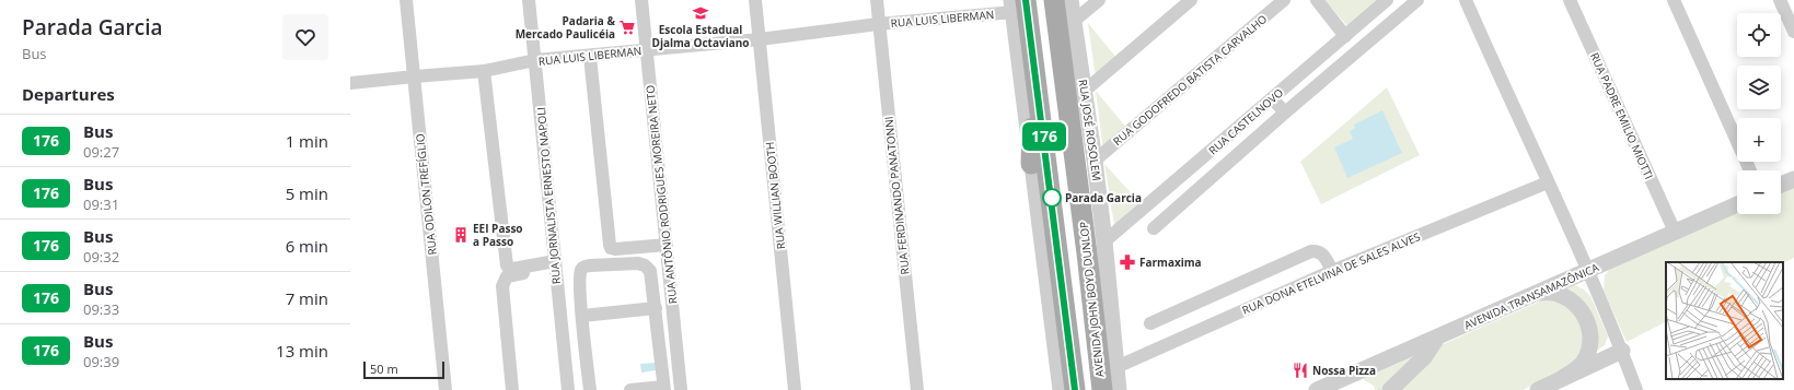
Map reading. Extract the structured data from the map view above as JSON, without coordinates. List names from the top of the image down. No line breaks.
{"streets":{"main road":["AVENIDA JOHN BOYD DUNLOP"],"street":["RUA LUIS LIBERMAN","RUA GODOFREDO BATISTA CARVALHO","RUA PADRE EMILIO MIOTTI","RUA CASTELNOVO","RUA JOSÉ ROSOLEM","RUA ODILON TREFÍGLIO","RUA ANTÔNIO RODRIGUES MOREIRA NETO","RUA JORNALISTA ERNESTO NAPOLI","RUA WILLIAN BOOTH","RUA FERDINANDO PANATONNI","RUA DONA ETELVINA DE SALES ALVES","AVENIDA TRANSAMAZÔNICA"]},"crossings":[["RUA LUIS LIBERMAN","RUA ODILON TREFÍGLIO"],["RUA LUIS LIBERMAN","RUA ANTÔNIO RODRIGUES MOREIRA NETO"],["RUA LUIS LIBERMAN","RUA JORNALISTA ERNESTO NAPOLI"],["RUA LUIS LIBERMAN","RUA WILLIAN BOOTH"],["RUA LUIS LIBERMAN","RUA FERDINANDO PANATONNI"],["RUA GODOFREDO BATISTA CARVALHO","RUA JOSÉ ROSOLEM"],["RUA PADRE EMILIO MIOTTI","AVENIDA TRANSAMAZÔNICA"],["RUA CASTELNOVO","RUA JOSÉ ROSOLEM"],["RUA JOSÉ ROSOLEM","RUA DONA ETELVINA DE SALES ALVES"]],"places":{"school or university":["Escola Estadual Djalma Octaviano"],"supermarket":["Padaria & Mercado Paulicéia"],"other":["Parada Garcia"],"building":["EEI Passo a Passo"],"pharmacy":["Farmaxima"],"restaurant":["Nossa Pizza"]},"lines":["bus line 176"],"scale_bar":"50 m","page":{"heading":[["Parada Garcia","Bus"],"Departures"],"on_map":"176","map_buttons":["+","−"],"list":[{"mark":"176","name":"Bus","note":"09:27","value":"1 min"},{"mark":"176","name":"Bus","note":"09:31","value":"5 min"},{"mark":"176","name":"Bus","note":"09:32","value":"6 min"},{"mark":"176","name":"Bus","note":"09:33","value":"7 min"},{"mark":"176","name":"Bus","note":"09:39","value":"13 min"}],"scale":"50 m"}}
